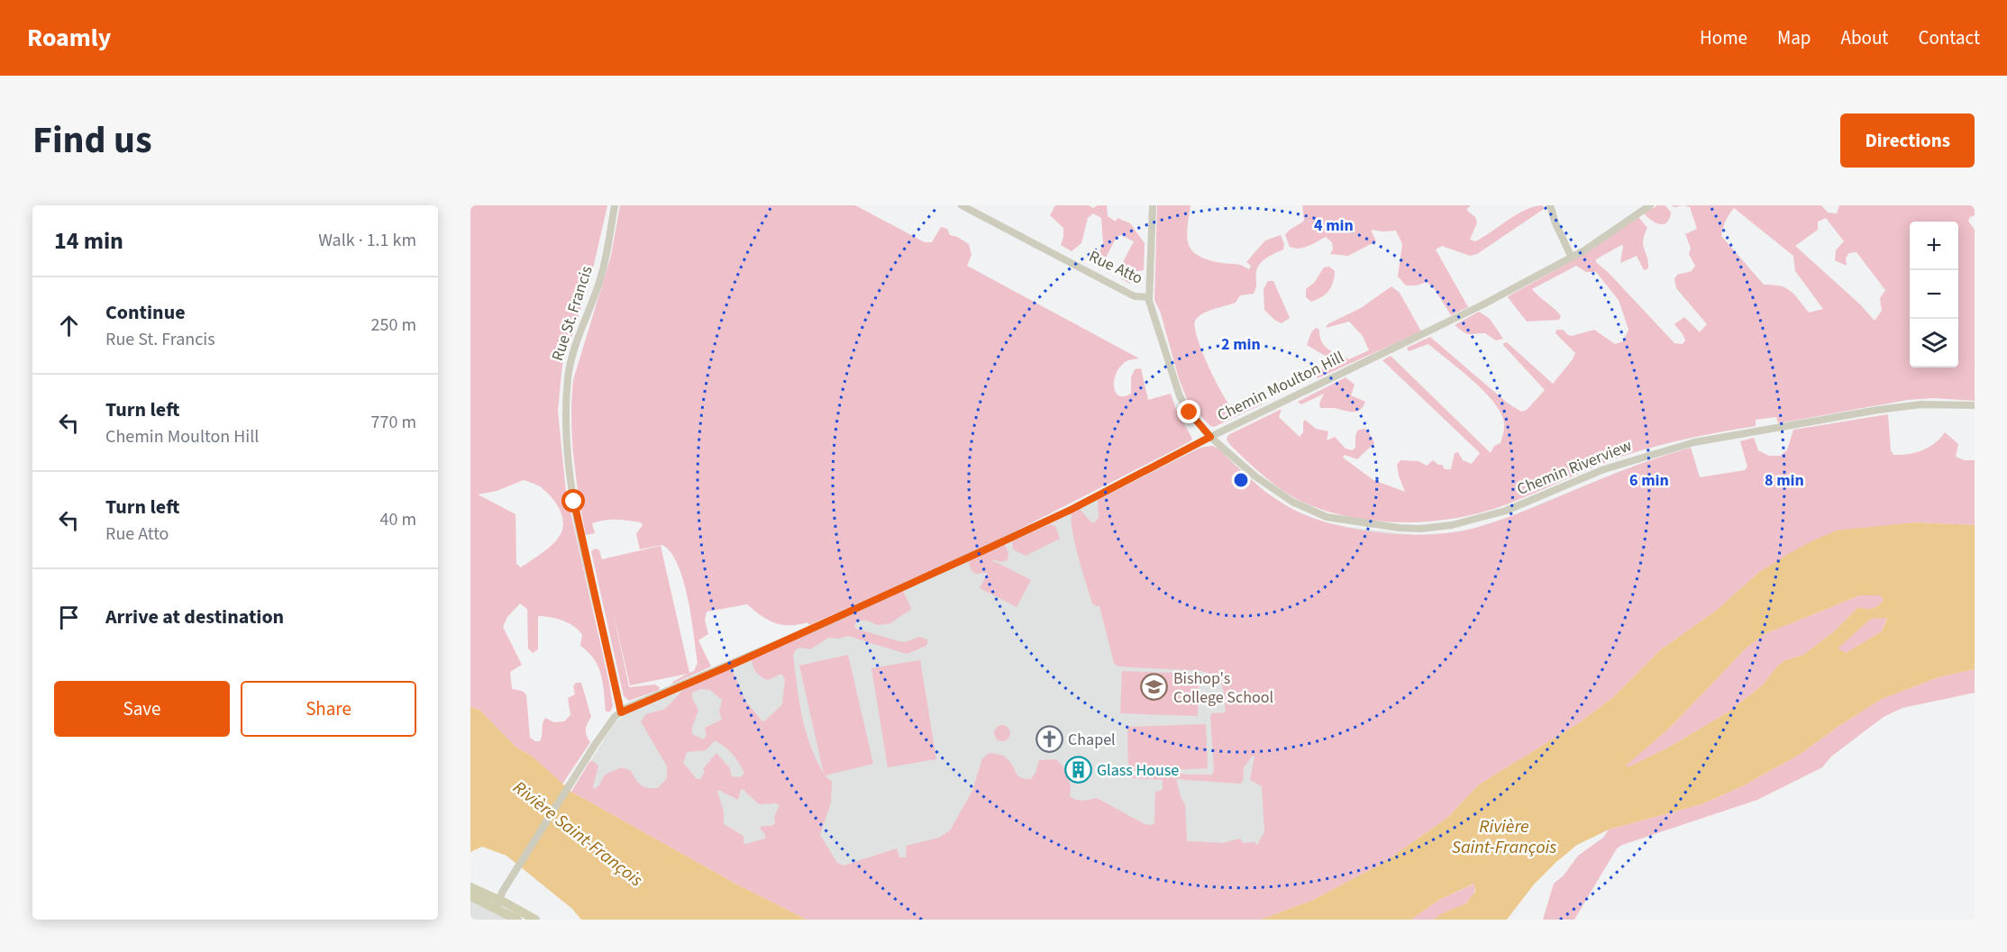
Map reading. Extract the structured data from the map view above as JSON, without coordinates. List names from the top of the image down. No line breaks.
{"streets":{"street":["Rue Atto","Rue St. Francis","Chemin Moulton Hill","Chemin Riverview"]},"crossings":[["Rue Atto","Chemin Moulton Hill"],["Rue Atto","Chemin Riverview"],["Rue St. Francis","Chemin Moulton Hill"],["Chemin Moulton Hill","Chemin Riverview"]],"water":["Rivière Saint-François"],"places":{"school or university":["Bishop's College School"],"church":["Chapel"],"building":["Glass House"]},"page":{"header":"Roamly","nav":["Home","Map","About","Contact"],"title":"Find us","buttons":["Directions",["Save","Share"]],"heading":["14 min","Walk · 1.1 km"],"map_buttons":["+","−"],"list":[["Continue","Rue St. Francis","250 m"],["Turn left","Chemin Moulton Hill","770 m"],["Turn left","Rue Atto","40 m"],"Arrive at destination"]},"rings":["4 min","2 min","6 min","8 min"]}
